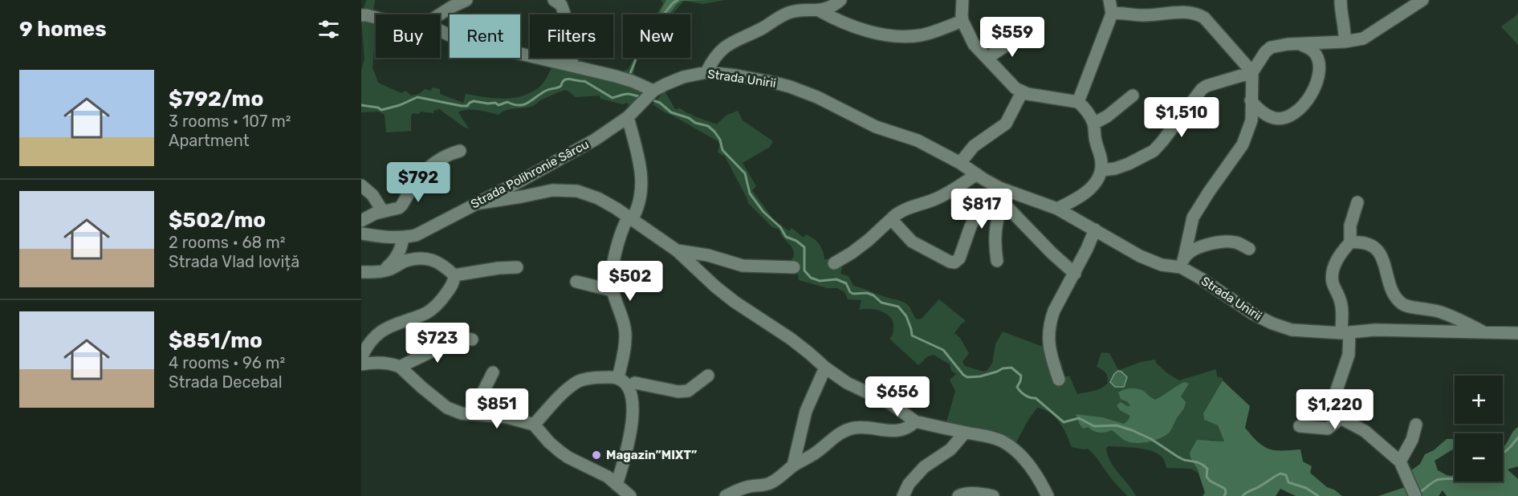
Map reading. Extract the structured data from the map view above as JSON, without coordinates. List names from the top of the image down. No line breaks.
{"streets":{"street":["Strada Unirii","Strada Polihronie Sârcu"]},"crossings":[["Strada Unirii","Strada Polihronie Sârcu"]],"places":["Magazin”MIXT”"],"page":{"heading":"9 homes","chip":["Buy","Rent","Filters","New"],"price":["$559","$1,510","$792","$817","$502","$723","$656","$851","$1,220"],"list":[{"name":"$792/mo","note":"3 rooms · 107 m² · Apartment"},{"name":"$502/mo","note":"2 rooms · 68 m² · Strada Vlad Ioviță"},{"name":"$851/mo","note":"4 rooms · 96 m² · Strada Decebal"}],"map_buttons":["+","−"]}}
